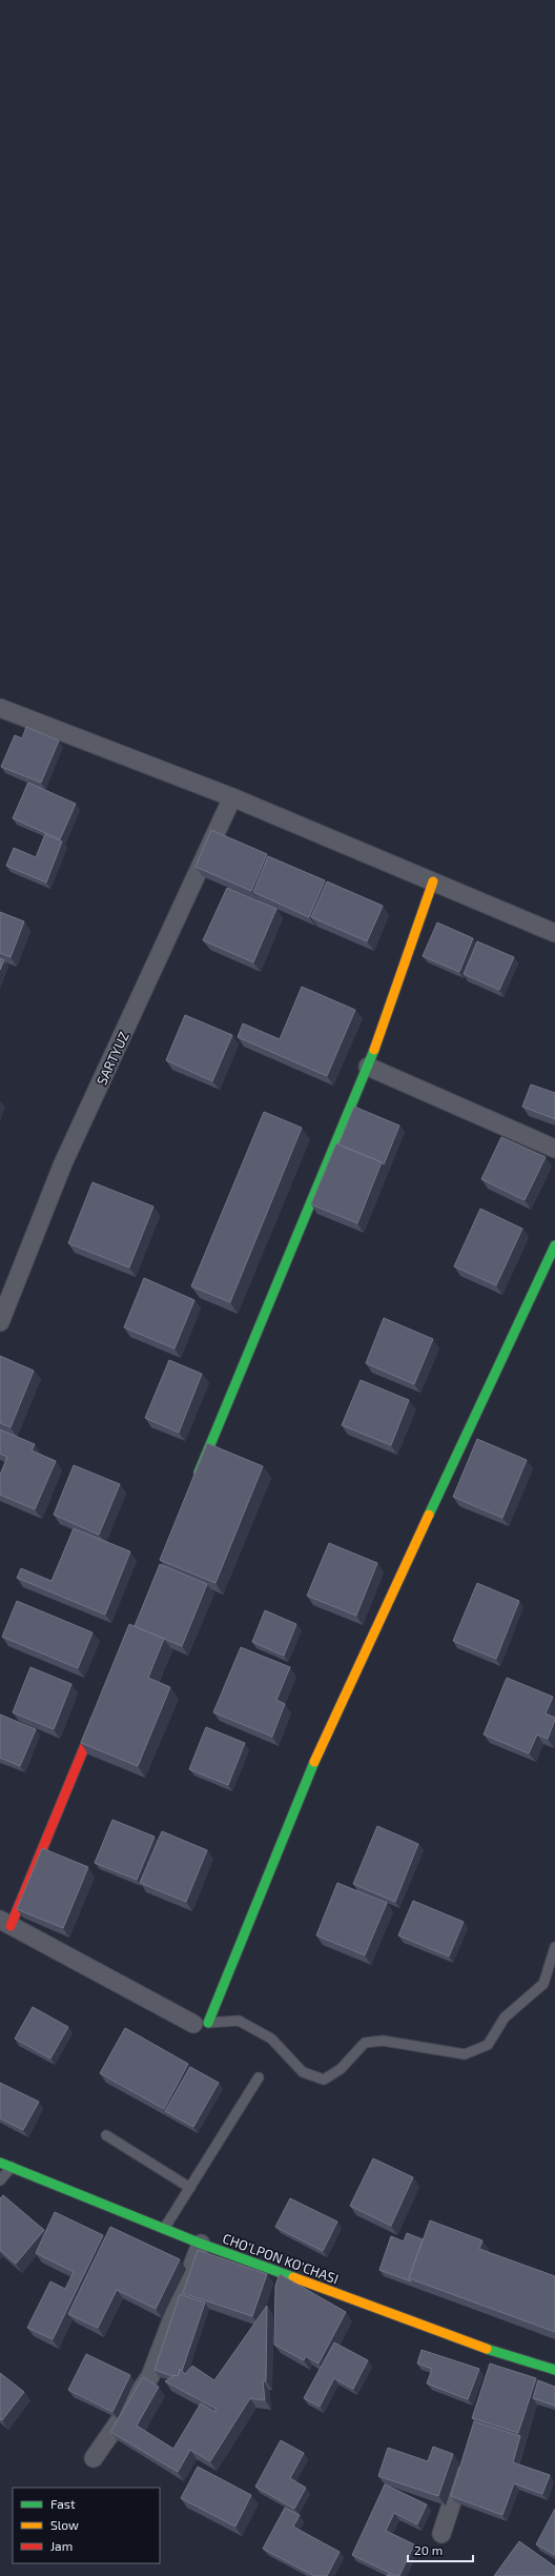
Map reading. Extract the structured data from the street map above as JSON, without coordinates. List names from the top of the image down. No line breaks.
{"streets":{"street":["SARTYUZ","CHO'LPON KO'CHASI"]},"legend":["Fast","Slow","Jam"],"scale_bar":"20 m"}
